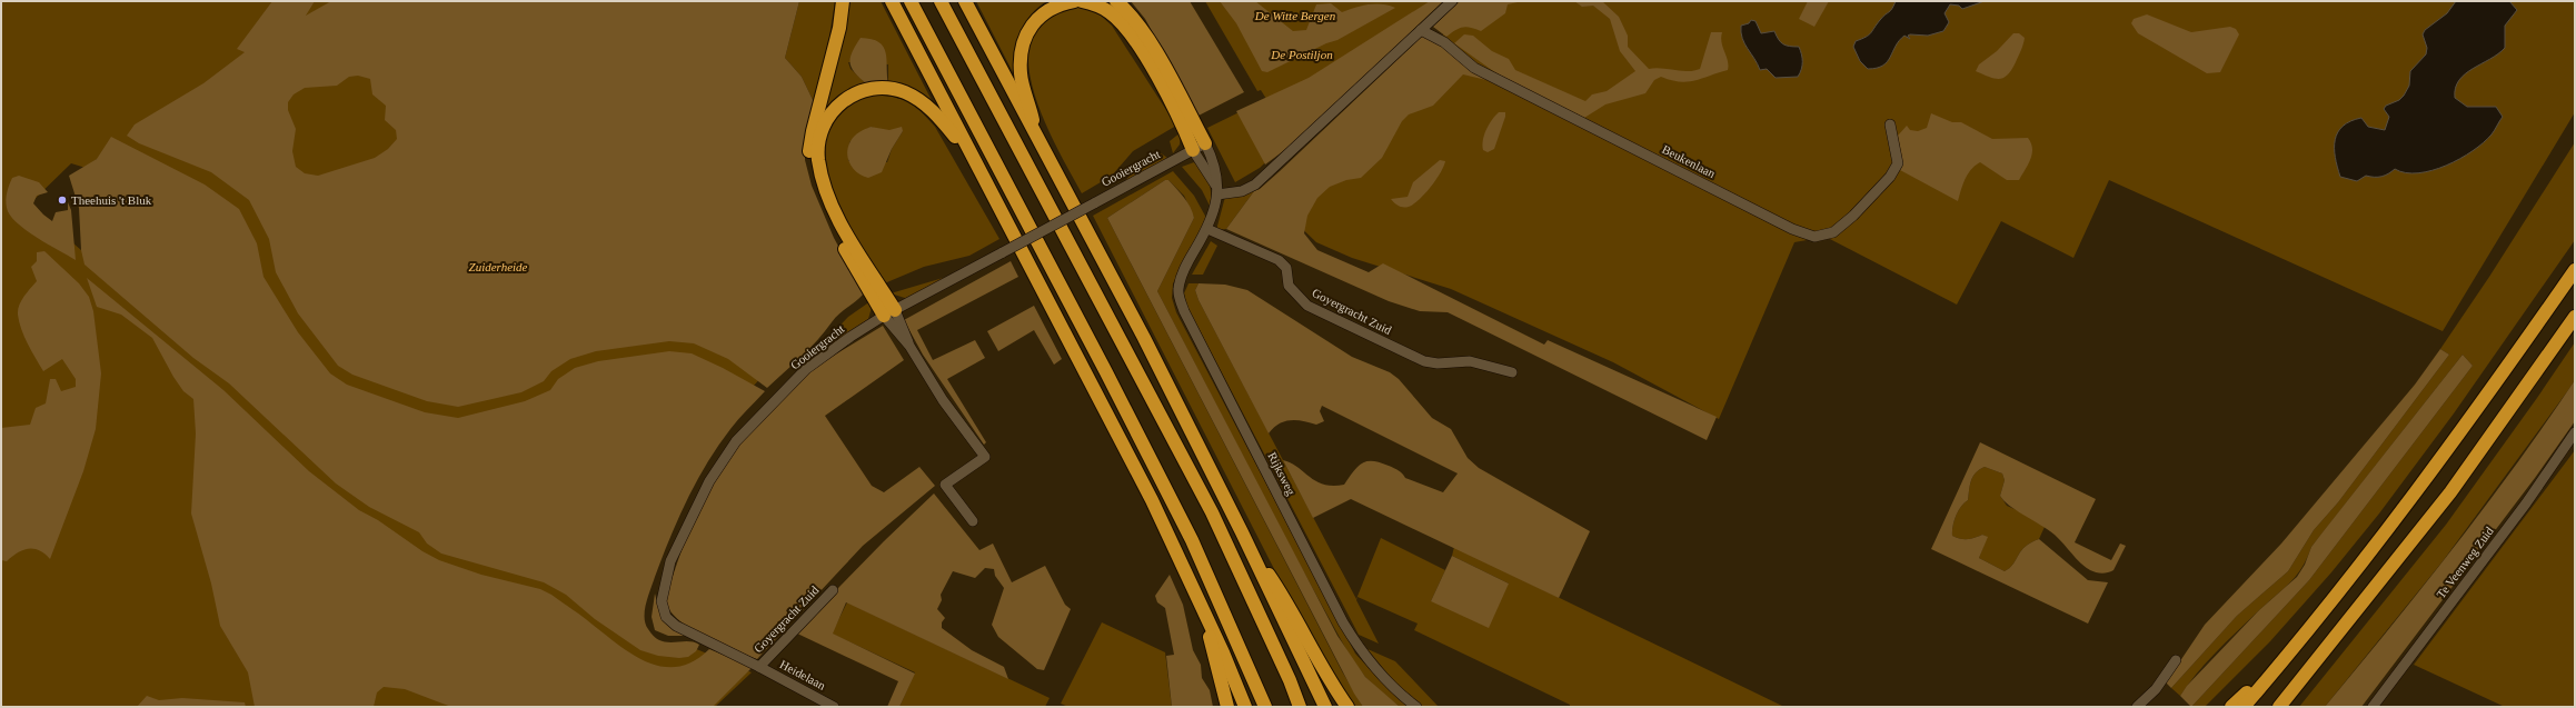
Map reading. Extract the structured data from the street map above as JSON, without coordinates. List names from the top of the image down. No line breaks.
{"streets":{"street":["Beukenlaan","Gooiergracht","Goyergracht Zuid","Rijksweg","Te Veenweg Zuid","Heidelaan"]},"crossings":[["Gooiergracht","Goyergracht Zuid"],["Gooiergracht","Heidelaan"],["Goyergracht Zuid","Rijksweg"],["Goyergracht Zuid","Heidelaan"]],"parks":["De Witte Bergen","De Postiljon","Zuiderheide"],"places":["Theehuis 't Bluk"]}
